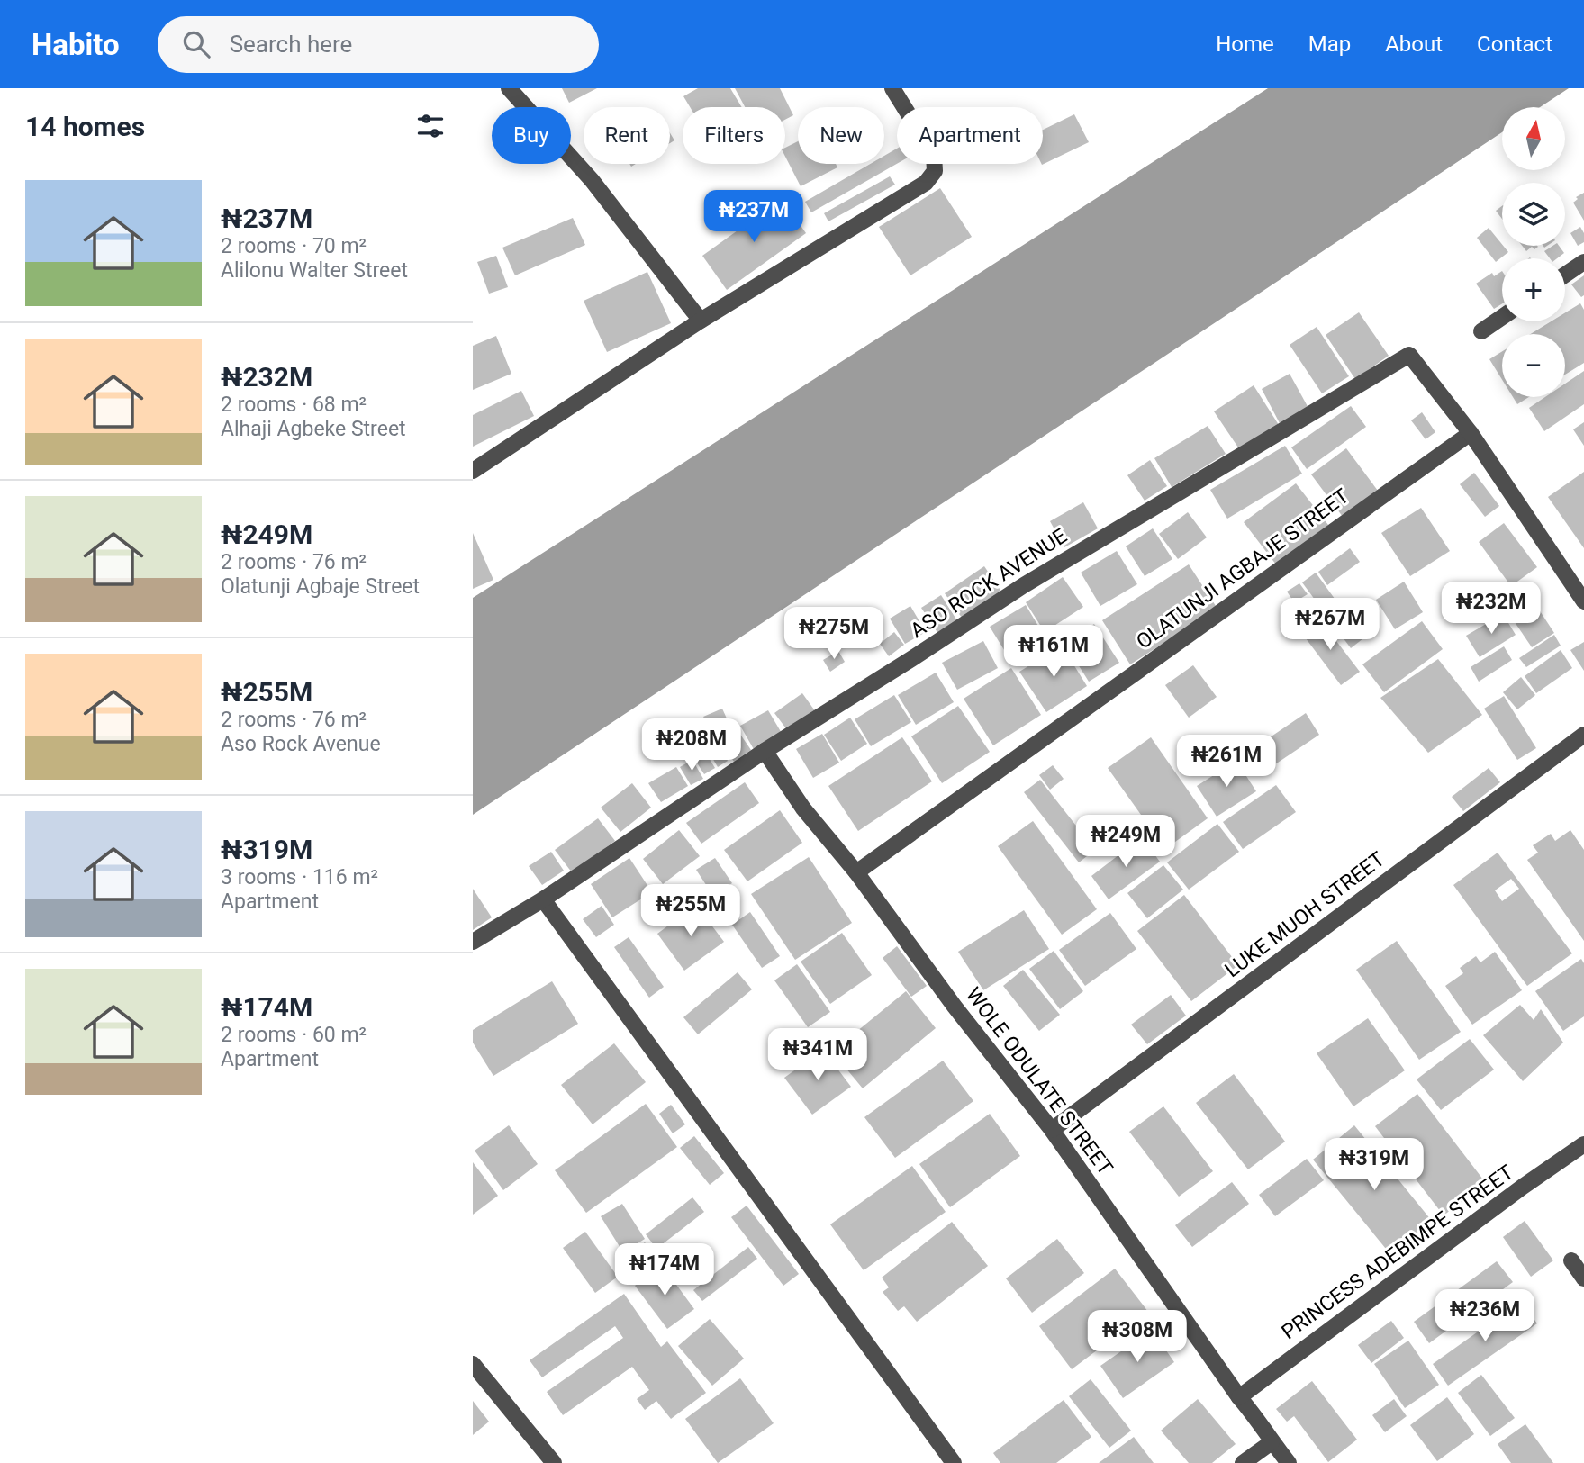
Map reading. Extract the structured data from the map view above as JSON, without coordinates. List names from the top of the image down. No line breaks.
{"streets":{"street":["OLATUNJI AGBAJE STREET","ASO ROCK AVENUE","LUKE MUOH STREET","WOLE ODULATE STREET","PRINCESS ADEBIMPE STREET"]},"crossings":[["OLATUNJI AGBAJE STREET","ASO ROCK AVENUE"],["OLATUNJI AGBAJE STREET","WOLE ODULATE STREET"],["ASO ROCK AVENUE","WOLE ODULATE STREET"],["LUKE MUOH STREET","WOLE ODULATE STREET"],["WOLE ODULATE STREET","PRINCESS ADEBIMPE STREET"]],"north":"top","page":{"header":"Habito","search":"Search here","nav":["Home","Map","About","Contact"],"heading":"14 homes","map_buttons":["+","−"],"chip":["Buy","Rent","Filters","New","Apartment"],"list":[{"name":"₦237M","note":"2 rooms · 70 m² · Alilonu Walter Street"},{"name":"₦232M","note":"2 rooms · 68 m² · Alhaji Agbeke Street"},{"name":"₦249M","note":"2 rooms · 76 m² · Olatunji Agbaje Street"},{"name":"₦255M","note":"2 rooms · 76 m² · Aso Rock Avenue"},{"name":"₦319M","note":"3 rooms · 116 m² · Apartment"},{"name":"₦174M","note":"2 rooms · 60 m² · Apartment"}],"price":["₦237M","₦232M","₦267M","₦275M","₦161M","₦208M","₦261M","₦249M","₦255M","₦341M","₦319M","₦174M","₦236M","₦308M"]}}
